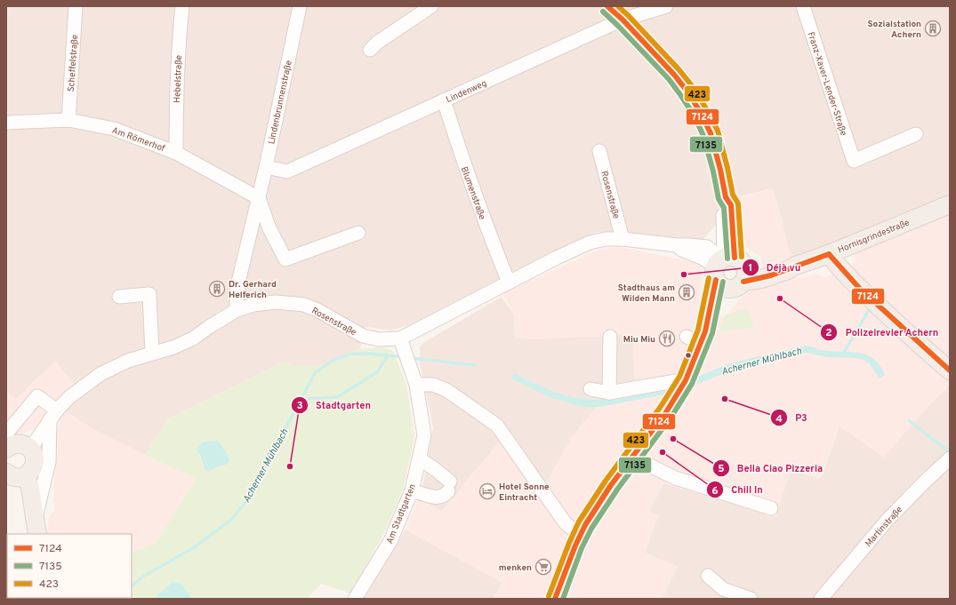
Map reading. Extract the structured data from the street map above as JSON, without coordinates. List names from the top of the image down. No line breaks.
{"streets":{"main road":["Hornisgrindestraße"],"street":["Scheffelstraße","Hebelstraße","Franz-Xaver-Lender-Straße","Lindenweg","Lindenbrunnenstraße","Am Römerhof","Blumenstraße","Rosenstraße","Am Stadtgarten","Martinstraße"]},"crossings":[["Scheffelstraße","Am Römerhof"],["Hebelstraße","Am Römerhof"],["Lindenweg","Lindenbrunnenstraße"],["Lindenweg","Blumenstraße"],["Lindenbrunnenstraße","Am Römerhof"],["Lindenbrunnenstraße","Rosenstraße"],["Blumenstraße","Rosenstraße"],["Rosenstraße","Hornisgrindestraße"],["Rosenstraße","Am Stadtgarten"]],"water":["Acherner Mühlbach"],"places":{"building":["Sozialstation Achern","Dr. Gerhard Helferich","Stadthaus am Wilden Mann"],"other":["Déjà vu","Polizeirevier Achern","P3","Bella Ciao Pizzeria","Chill In","Stadtgarten"],"restaurant":["Miu Miu"],"hotel":["Hotel Sonne Eintracht"],"supermarket":["menken"]},"lines":["transit line 7124","transit line 423","transit line 7135"],"legend":["7124","7135","423"]}
